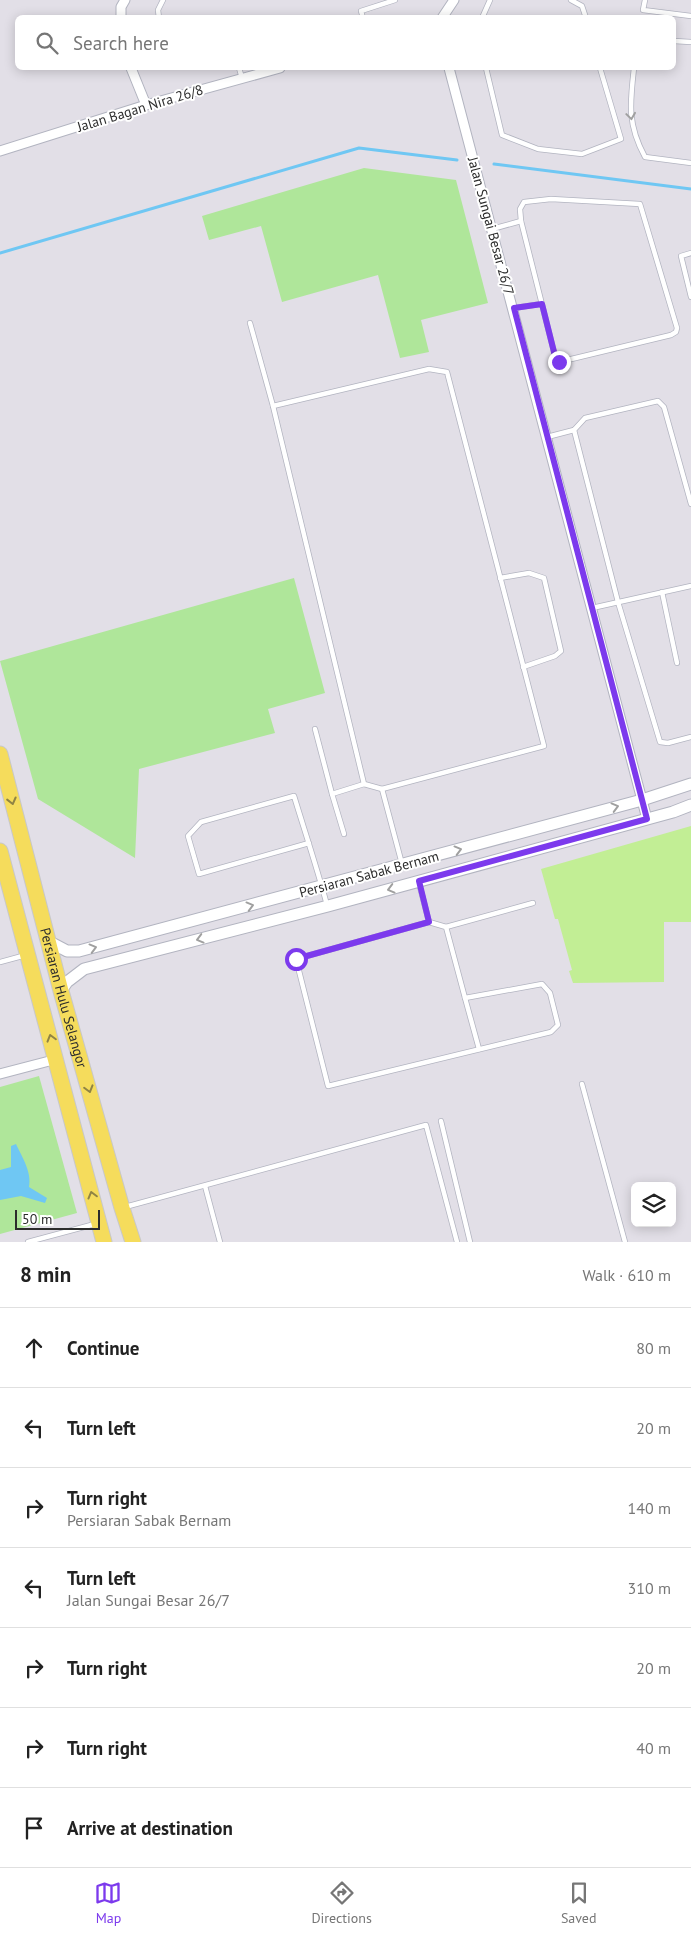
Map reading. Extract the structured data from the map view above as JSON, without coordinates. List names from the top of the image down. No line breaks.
{"streets":{"main road":["Persiaran Hulu Selangor"],"street":["Jalan Bagan Nira 26/8","Jalan Sungai Besar 26/7","Persiaran Sabak Bernam"]},"crossings":[["Jalan Sungai Besar 26/7","Persiaran Sabak Bernam"],["Persiaran Sabak Bernam","Persiaran Hulu Selangor"]],"scale_bar":"50 m","page":{"search":"Search here","scale":"50 m","heading":["8 min","Walk · 610 m"],"list":[["Continue","80 m"],["Turn left","20 m"],["Turn right","Persiaran Sabak Bernam","140 m"],["Turn left","Jalan Sungai Besar 26/7","310 m"],["Turn right","20 m"],["Turn right","40 m"],"Arrive at destination"],"nav":["Map","Directions","Saved"]}}
